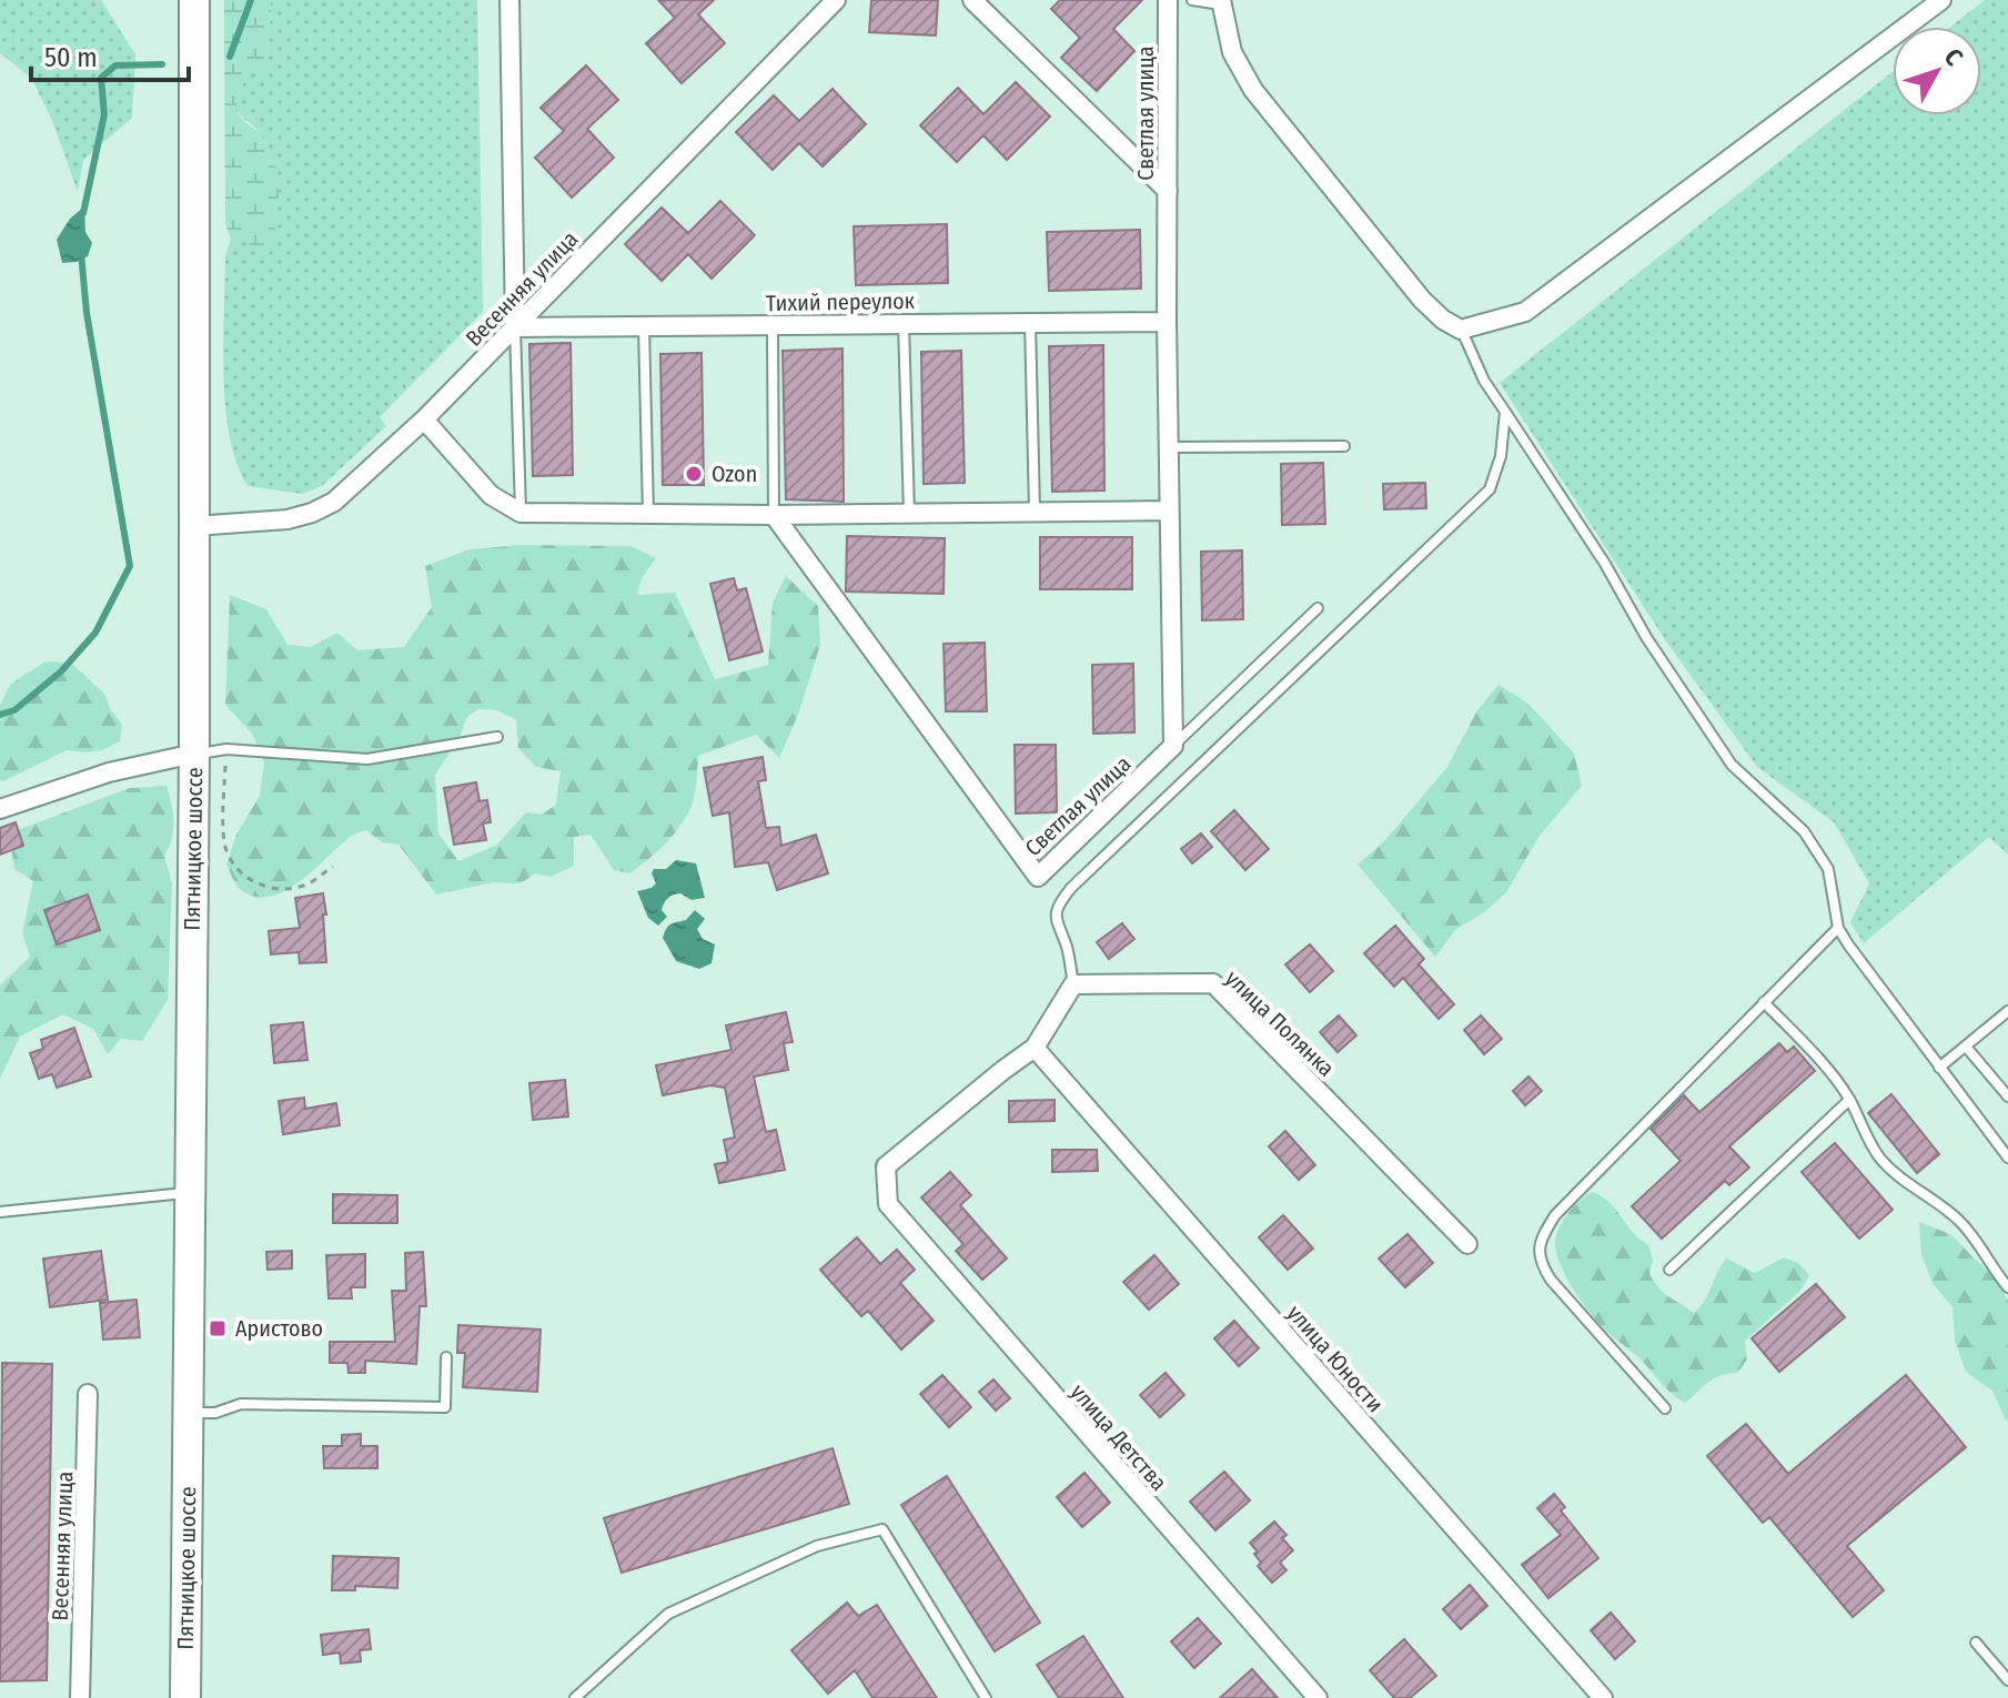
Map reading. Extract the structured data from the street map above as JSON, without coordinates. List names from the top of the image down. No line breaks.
{"streets":{"main road":["Пятницкое шоссе"],"street":["Светлая улица","Весенняя улица","Тихий переулок","улица Полянка","улица Юности","улица Детства"]},"crossings":[["Светлая улица","Тихий переулок"],["Весенняя улица","Тихий переулок"],["Весенняя улица","Пятницкое шоссе"],["улица Юности","улица Детства"]],"places":{"other":["Ozon"],"transit":["Аристово"]},"scale_bar":"50 m","north":"top right"}
